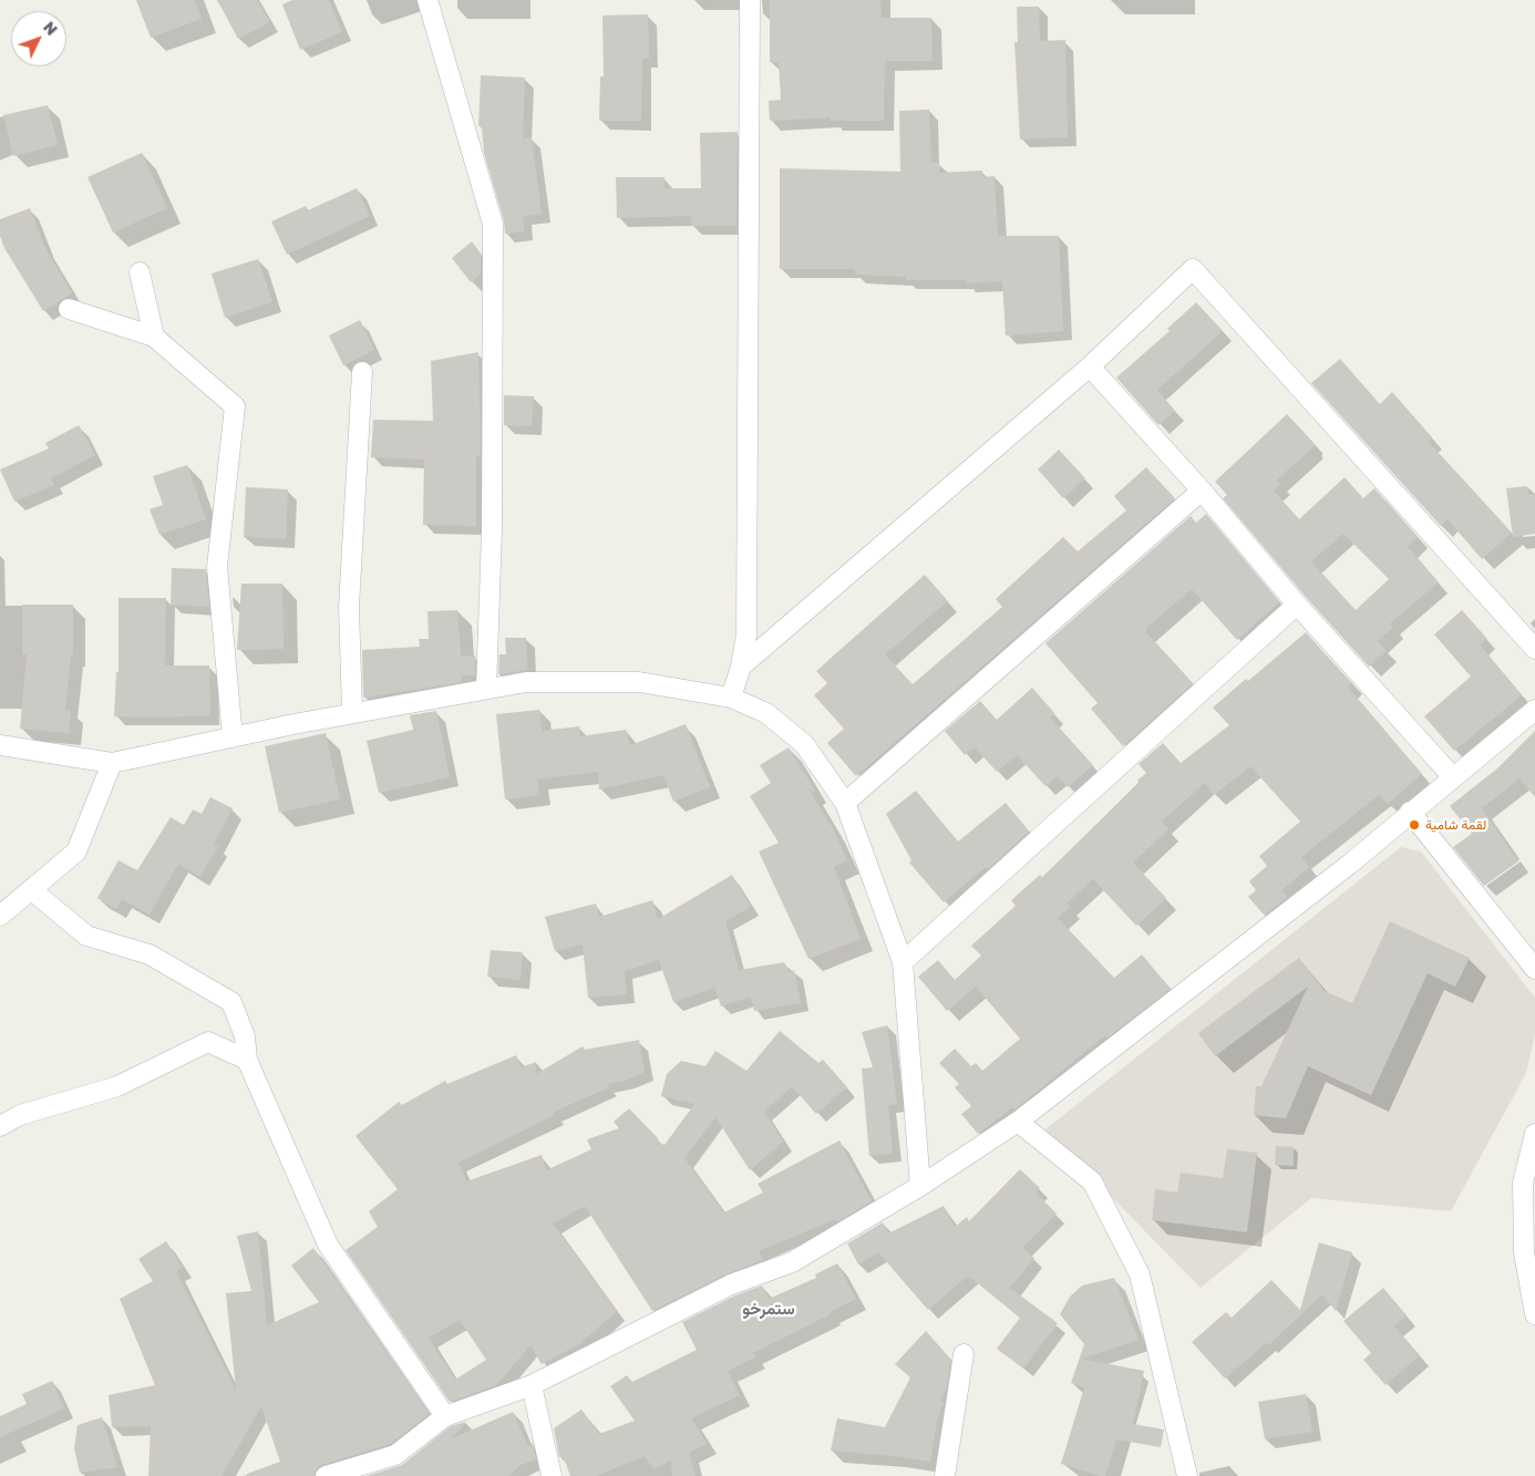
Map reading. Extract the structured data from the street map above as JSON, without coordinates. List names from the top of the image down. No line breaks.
{"districts":["ستمرخو"],"places":["لقمة شامية"],"north":"top right"}
